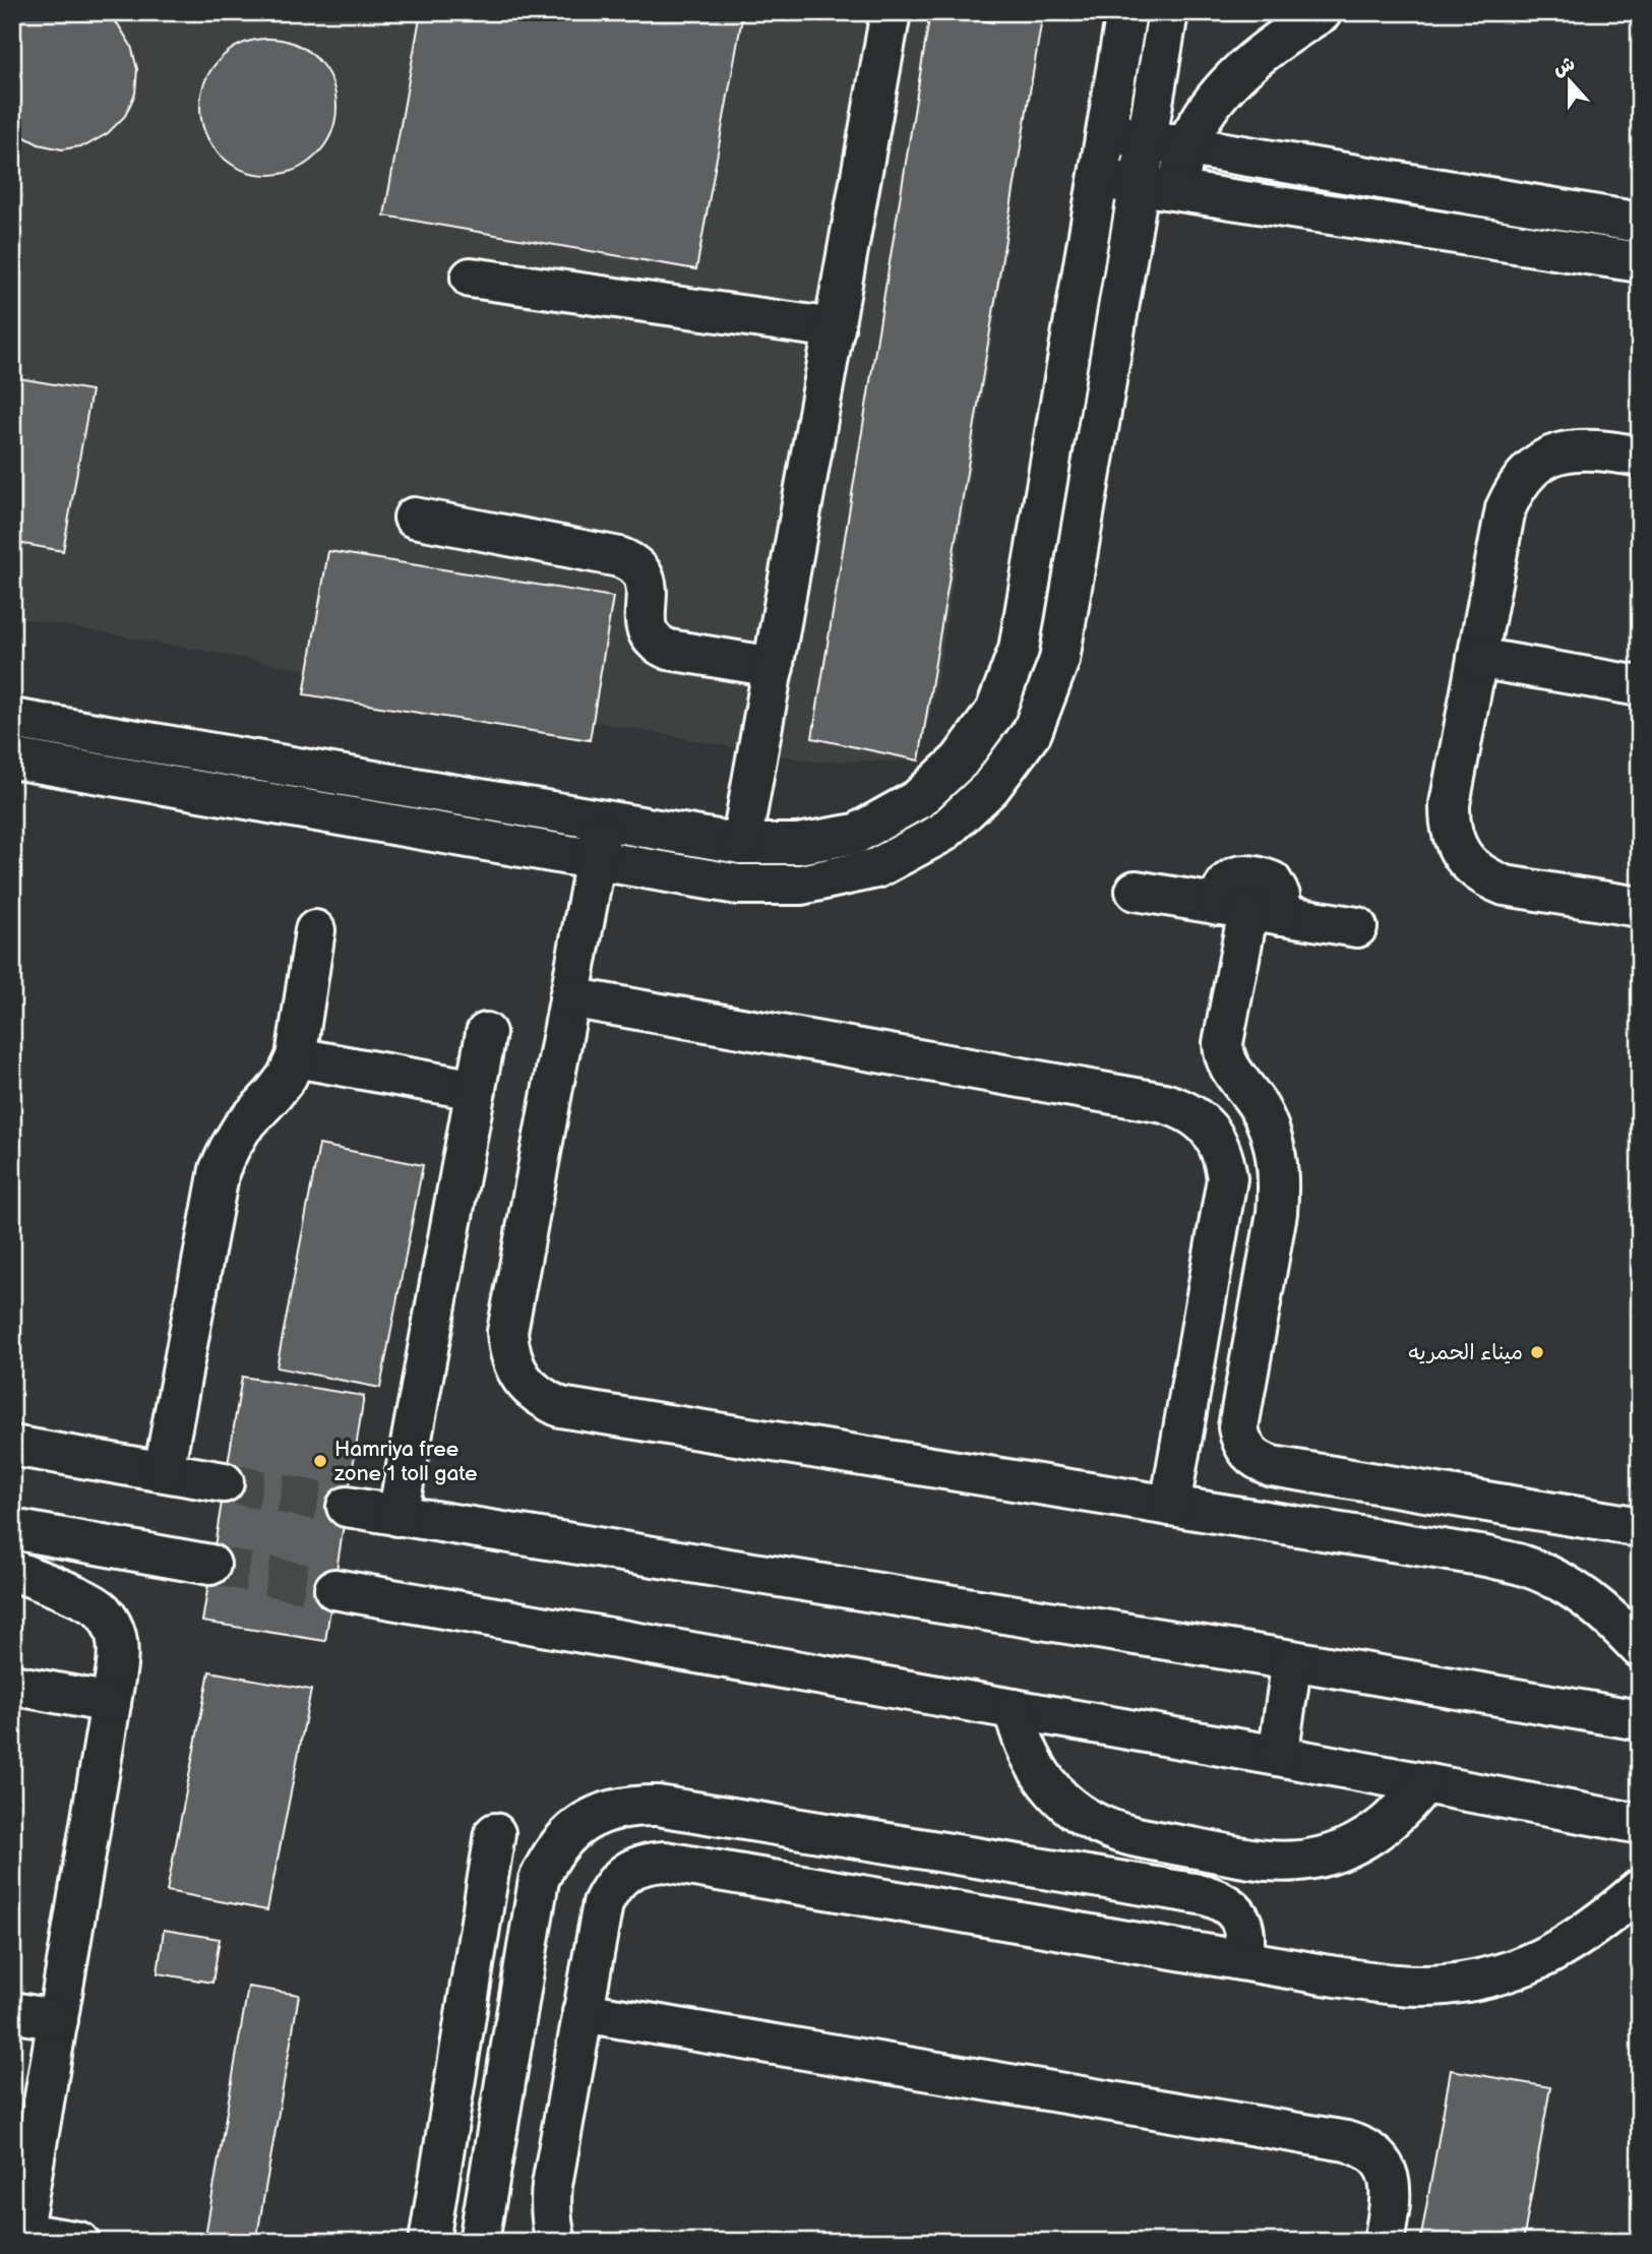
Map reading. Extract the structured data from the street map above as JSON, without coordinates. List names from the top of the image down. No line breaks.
{"places":["ميناء الحمريه","Hamriya free zone 1 toll gate"],"north":"top"}
